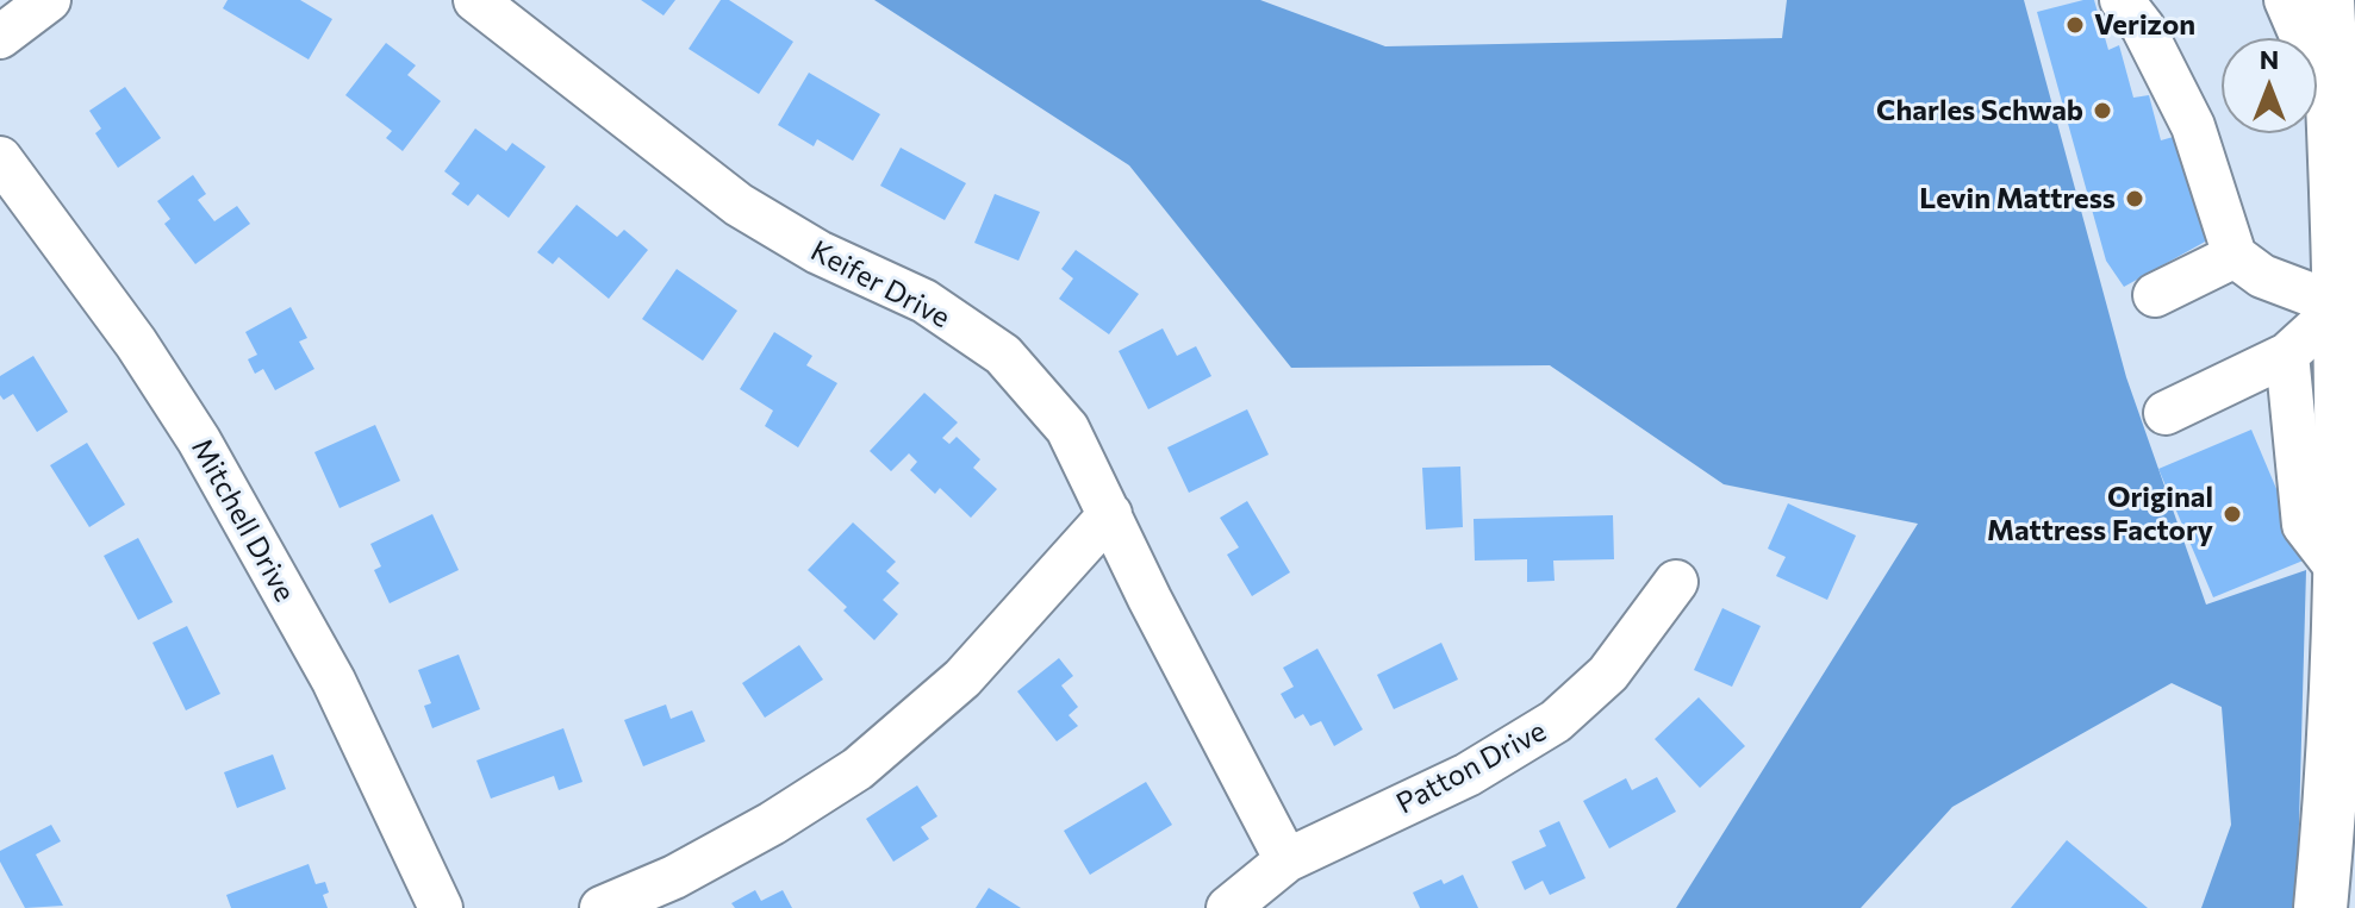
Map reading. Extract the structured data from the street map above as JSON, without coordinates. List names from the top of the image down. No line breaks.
{"streets":{"street":["Keifer Drive","Mitchell Drive","Patton Drive"]},"crossings":[["Keifer Drive","Patton Drive"]],"places":["Verizon","Charles Schwab","Levin Mattress","Original Mattress Factory"],"north":"top"}
